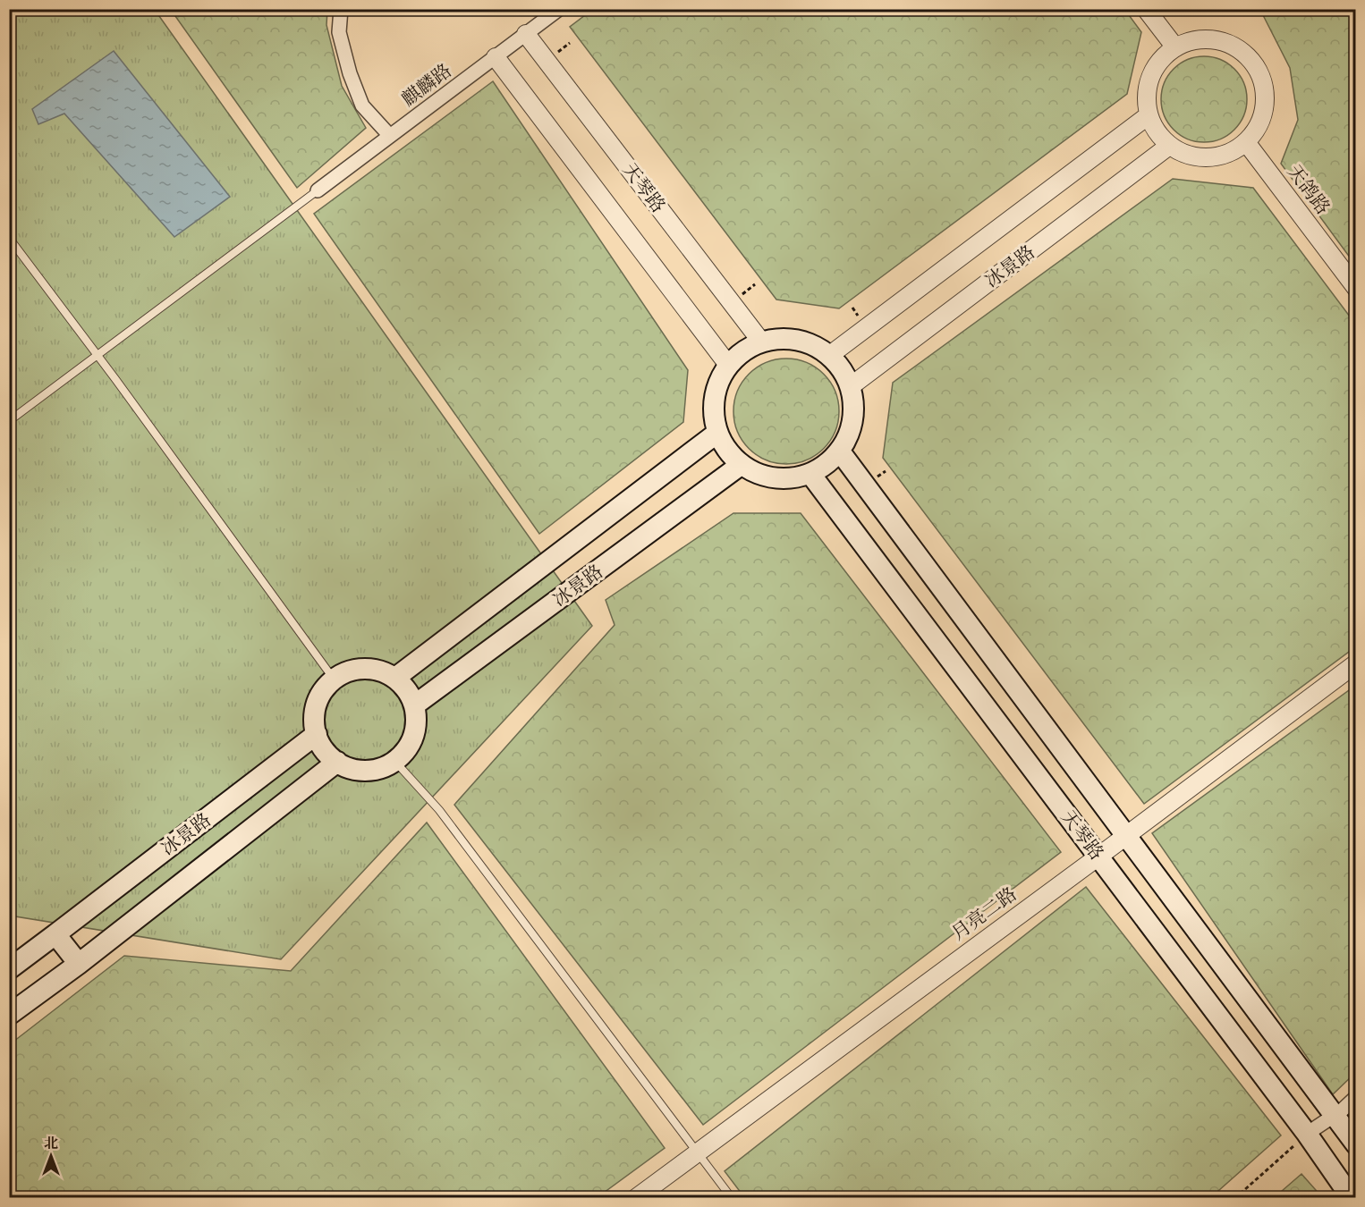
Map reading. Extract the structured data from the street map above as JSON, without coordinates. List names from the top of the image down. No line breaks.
{"streets":{"main road":["天琴路","冰景路"],"street":["麒麟路","天鸽路","月亮二路"]},"crossings":[["麒麟路","天琴路"],["天琴路","冰景路"],["天琴路","月亮二路"],["天鸽路","冰景路"]],"north":"top"}
